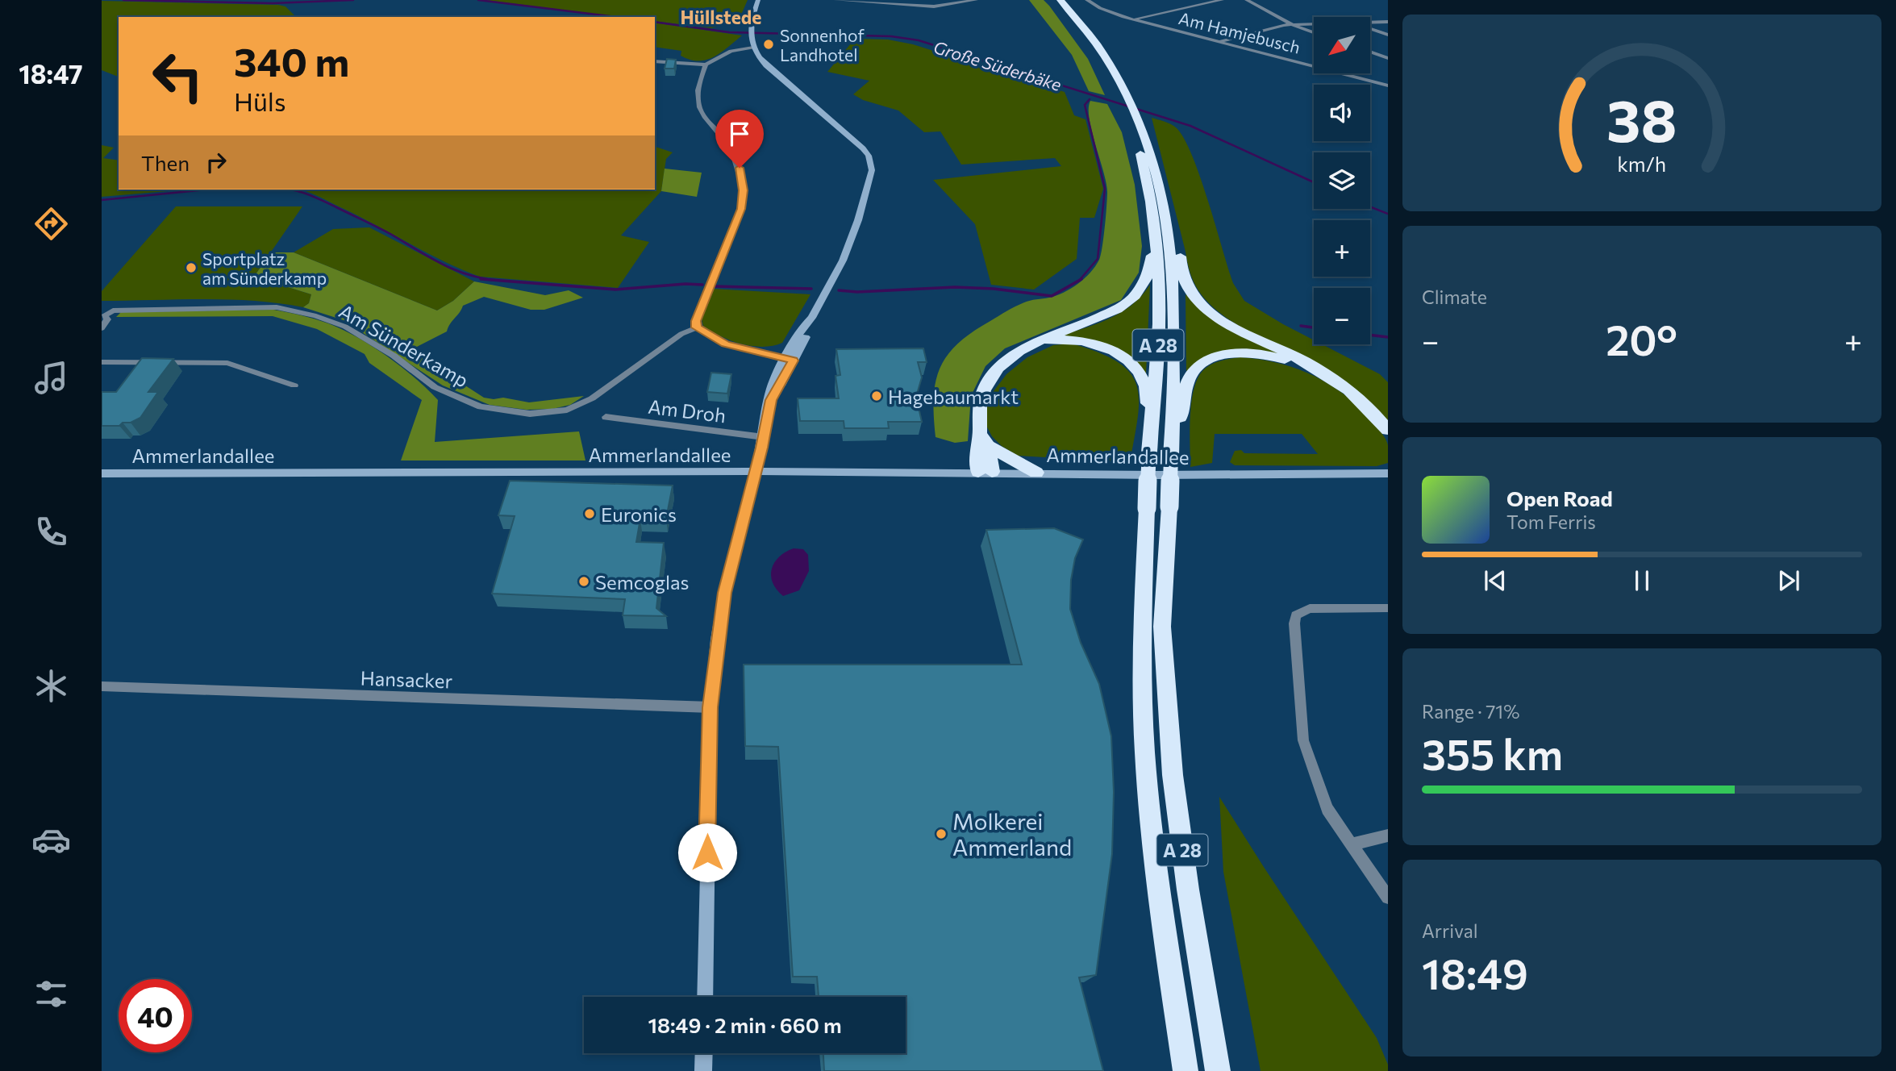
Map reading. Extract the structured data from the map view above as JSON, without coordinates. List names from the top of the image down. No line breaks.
{"streets":{"highway":["A 28"],"street":["Am Hamjebusch","Am Sünderkamp","Am Droh","Ammerlandallee","Hansacker"]},"crossings":[["A 28","Ammerlandallee"]],"districts":["Hüllstede"],"water":["Große Süderbäke"],"places":["Sonnenhof Landhotel","Sportplatz am Sünderkamp","Hagebaumarkt","Euronics","Semcoglas","Molkerei Ammerland"],"north":"bottom left","page":{"tabs":"18:47","map_buttons":["+","−"],"turn":["340 m","Hüls"],"then":"Then","tile":["Climate",["Range · 71%","355 km"],["Arrival","18:49"]],"heat":["−","20°","+"],"song":["Open Road","Tom Ferris"],"limit":"40","trip":"18:49 · 2 min · 660 m","gauge":["38","km/h"]}}
